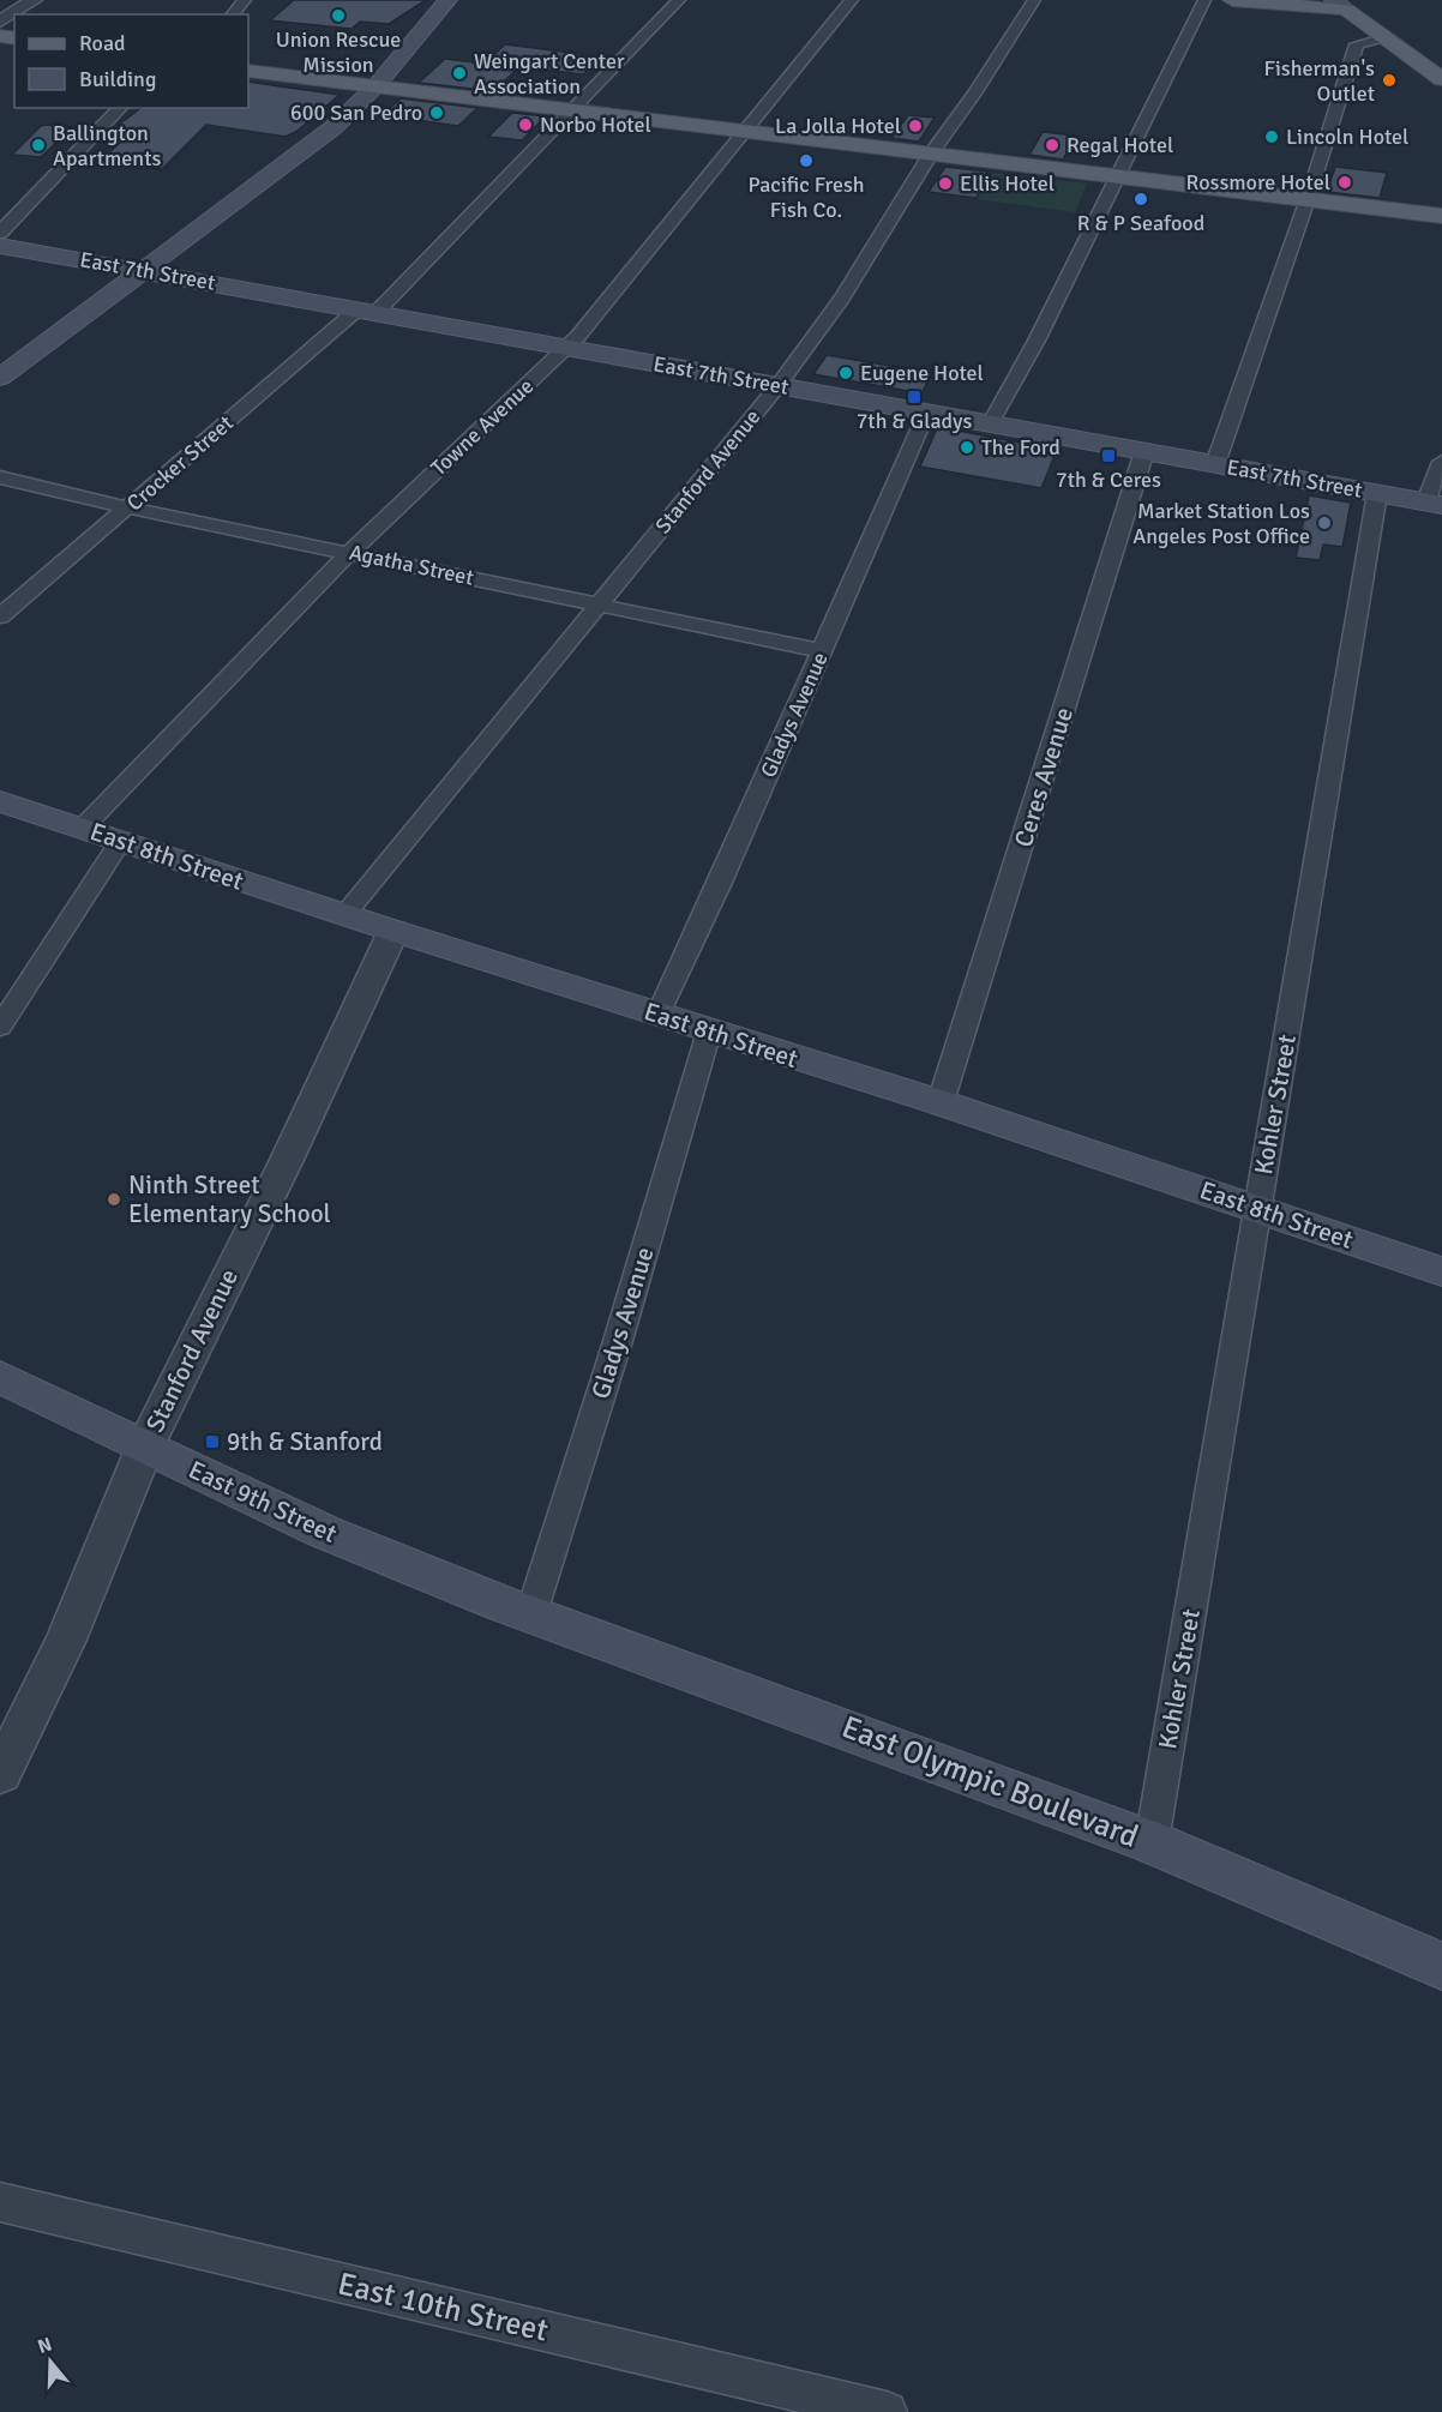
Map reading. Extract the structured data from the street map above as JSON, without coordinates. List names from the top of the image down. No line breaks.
{"streets":{"main road":["East 7th Street","East 8th Street","East 9th Street","East Olympic Boulevard"],"street":["Towne Avenue","Crocker Street","Stanford Avenue","Agatha Street","Gladys Avenue","Ceres Avenue","Kohler Street","East 10th Street"]},"crossings":[["East 7th Street","Towne Avenue"],["East 7th Street","Crocker Street"],["East 7th Street","Stanford Avenue"],["East 7th Street","Gladys Avenue"],["East 7th Street","Ceres Avenue"],["East 7th Street","Kohler Street"],["Towne Avenue","Agatha Street"],["Towne Avenue","East 8th Street"],["Crocker Street","Agatha Street"],["Stanford Avenue","Agatha Street"],["Stanford Avenue","East 8th Street"],["Stanford Avenue","East 9th Street"],["Agatha Street","Gladys Avenue"],["Gladys Avenue","East 8th Street"],["Gladys Avenue","East 9th Street"],["Gladys Avenue","East Olympic Boulevard"],["Ceres Avenue","East 8th Street"],["East 8th Street","Kohler Street"],["Kohler Street","East Olympic Boulevard"],["East 9th Street","East Olympic Boulevard"]],"places":{"other":["Union Rescue Mission","Weingart Center Association","Fisherman's Outlet","600 San Pedro","Norbo Hotel","La Jolla Hotel","Lincoln Hotel","Ballington Apartments","Regal Hotel","Pacific Fresh Fish Co.","Rossmore Hotel","Ellis Hotel","R & P Seafood","Eugene Hotel","The Ford","Market Station Los Angeles Post Office","Ninth Street Elementary School"],"transit":["7th & Gladys","7th & Ceres","9th & Stanford"]},"legend":["Road","Building"],"north":"top"}
